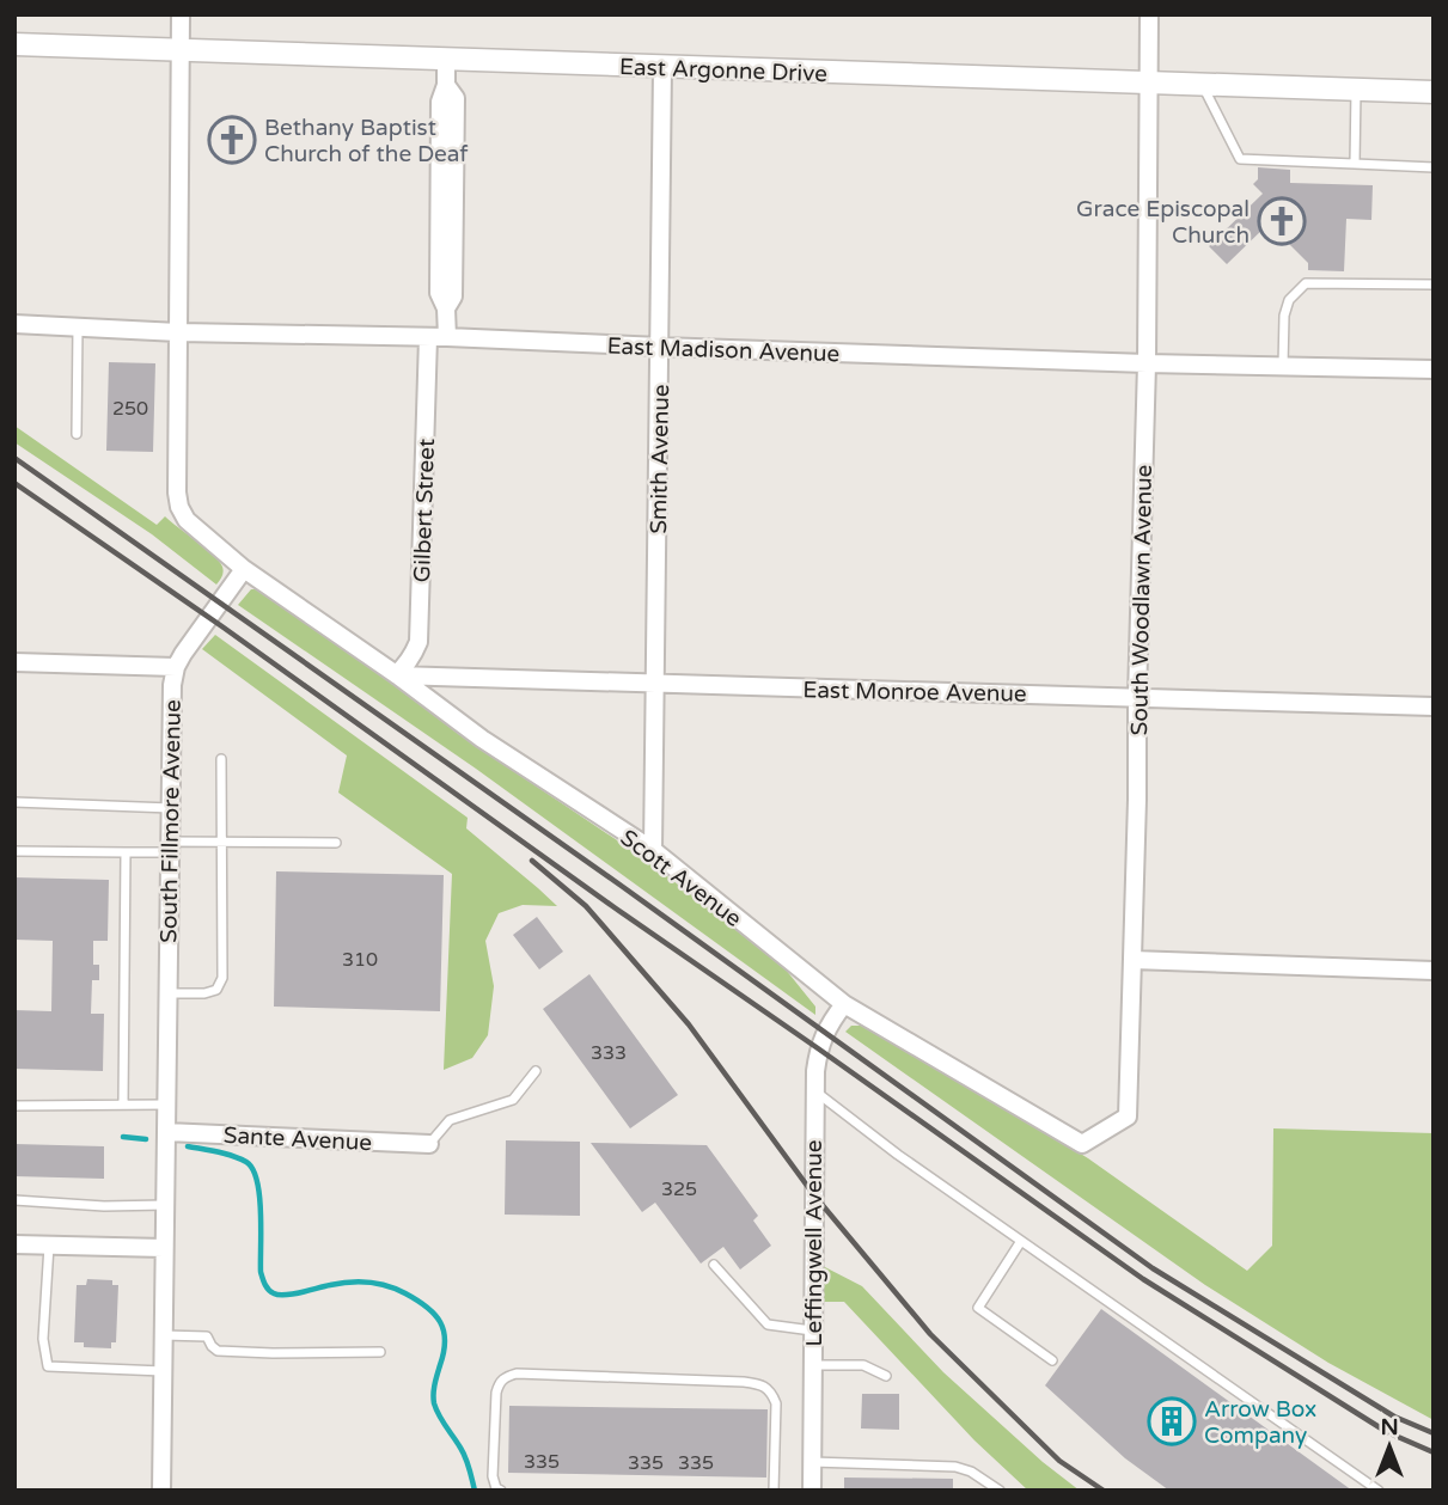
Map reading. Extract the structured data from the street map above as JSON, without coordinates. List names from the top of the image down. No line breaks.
{"streets":{"street":["East Argonne Drive","East Madison Avenue","Smith Avenue","Gilbert Street","South Woodlawn Avenue","East Monroe Avenue","South Fillmore Avenue","Scott Avenue","Sante Avenue","Leffingwell Avenue"]},"crossings":[["East Argonne Drive","Smith Avenue"],["East Argonne Drive","South Woodlawn Avenue"],["East Madison Avenue","Smith Avenue"],["East Madison Avenue","Gilbert Street"],["East Madison Avenue","South Woodlawn Avenue"],["Smith Avenue","East Monroe Avenue"],["Smith Avenue","Scott Avenue"],["Gilbert Street","East Monroe Avenue"],["Gilbert Street","Scott Avenue"],["South Woodlawn Avenue","East Monroe Avenue"],["South Woodlawn Avenue","Scott Avenue"],["East Monroe Avenue","Scott Avenue"],["South Fillmore Avenue","Scott Avenue"],["South Fillmore Avenue","Sante Avenue"],["Scott Avenue","Leffingwell Avenue"]],"places":{"church":["Bethany Baptist Church of the Deaf","Grace Episcopal Church"],"building":["Arrow Box Company"]},"house_numbers":["250","310","333","325","335","335","335"],"north":"top"}
